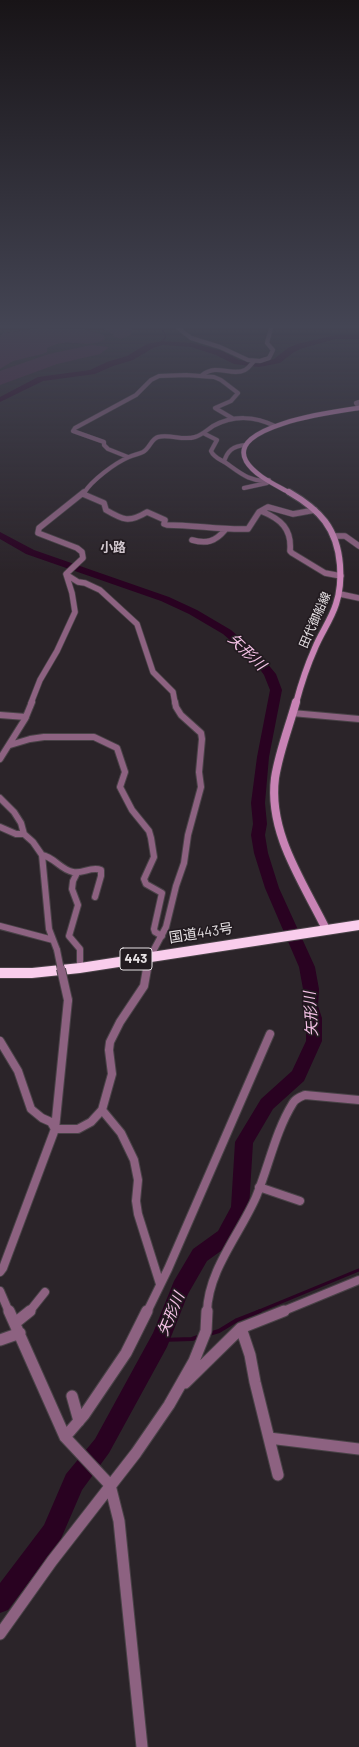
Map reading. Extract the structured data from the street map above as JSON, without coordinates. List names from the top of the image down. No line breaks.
{"streets":{"highway":["国道443号","443"],"main road":["田代御船線"]},"crossings":[["田代御船線","国道443号"]],"districts":["小路"],"water":["矢形川"]}
